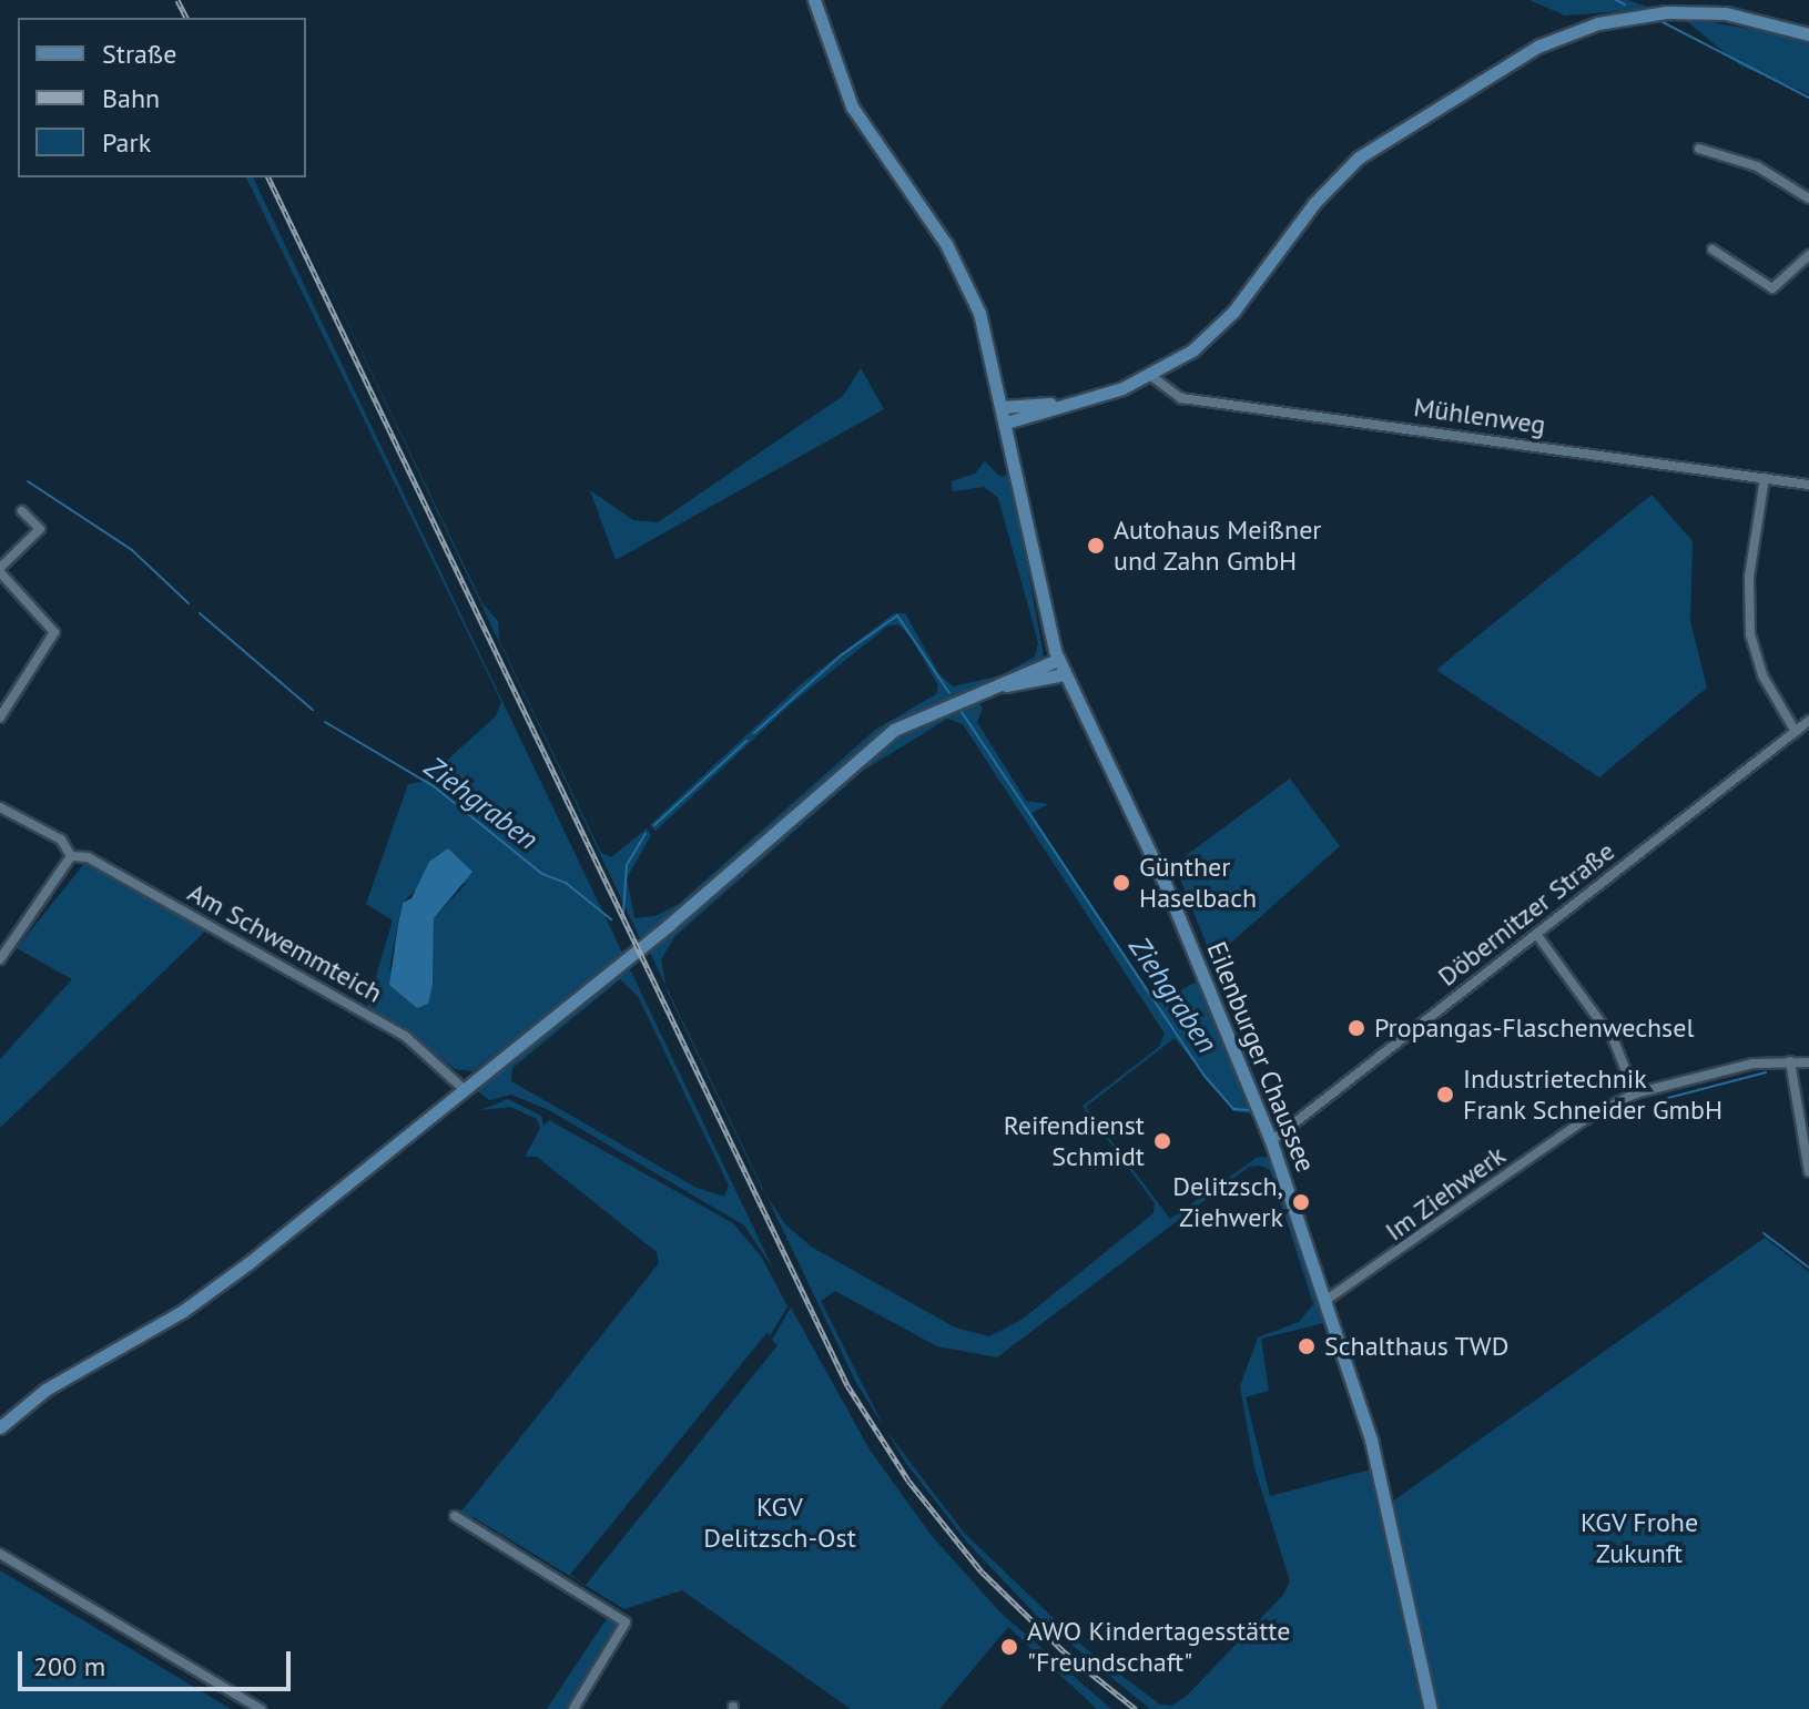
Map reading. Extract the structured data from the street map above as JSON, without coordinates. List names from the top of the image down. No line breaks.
{"streets":{"main road":["Eilenburger Chaussee"],"street":["Mühlenweg","Döbernitzer Straße","Am Schwemmteich","Im Ziehwerk"]},"crossings":[["Döbernitzer Straße","Eilenburger Chaussee"],["Eilenburger Chaussee","Im Ziehwerk"]],"water":["Ziehgraben"],"parks":["KGV Delitzsch-Ost","KGV Frohe Zukunft"],"places":["Autohaus Meißner und Zahn GmbH","Günther Haselbach","Propangas-Flaschenwechsel","Industrietechnik Frank Schneider GmbH","Reifendienst Schmidt","Delitzsch, Ziehwerk","Schalthaus TWD","AWO Kindertagesstätte \"Freundschaft\""],"legend":["Straße","Bahn","Park"],"scale_bar":"200 m"}
